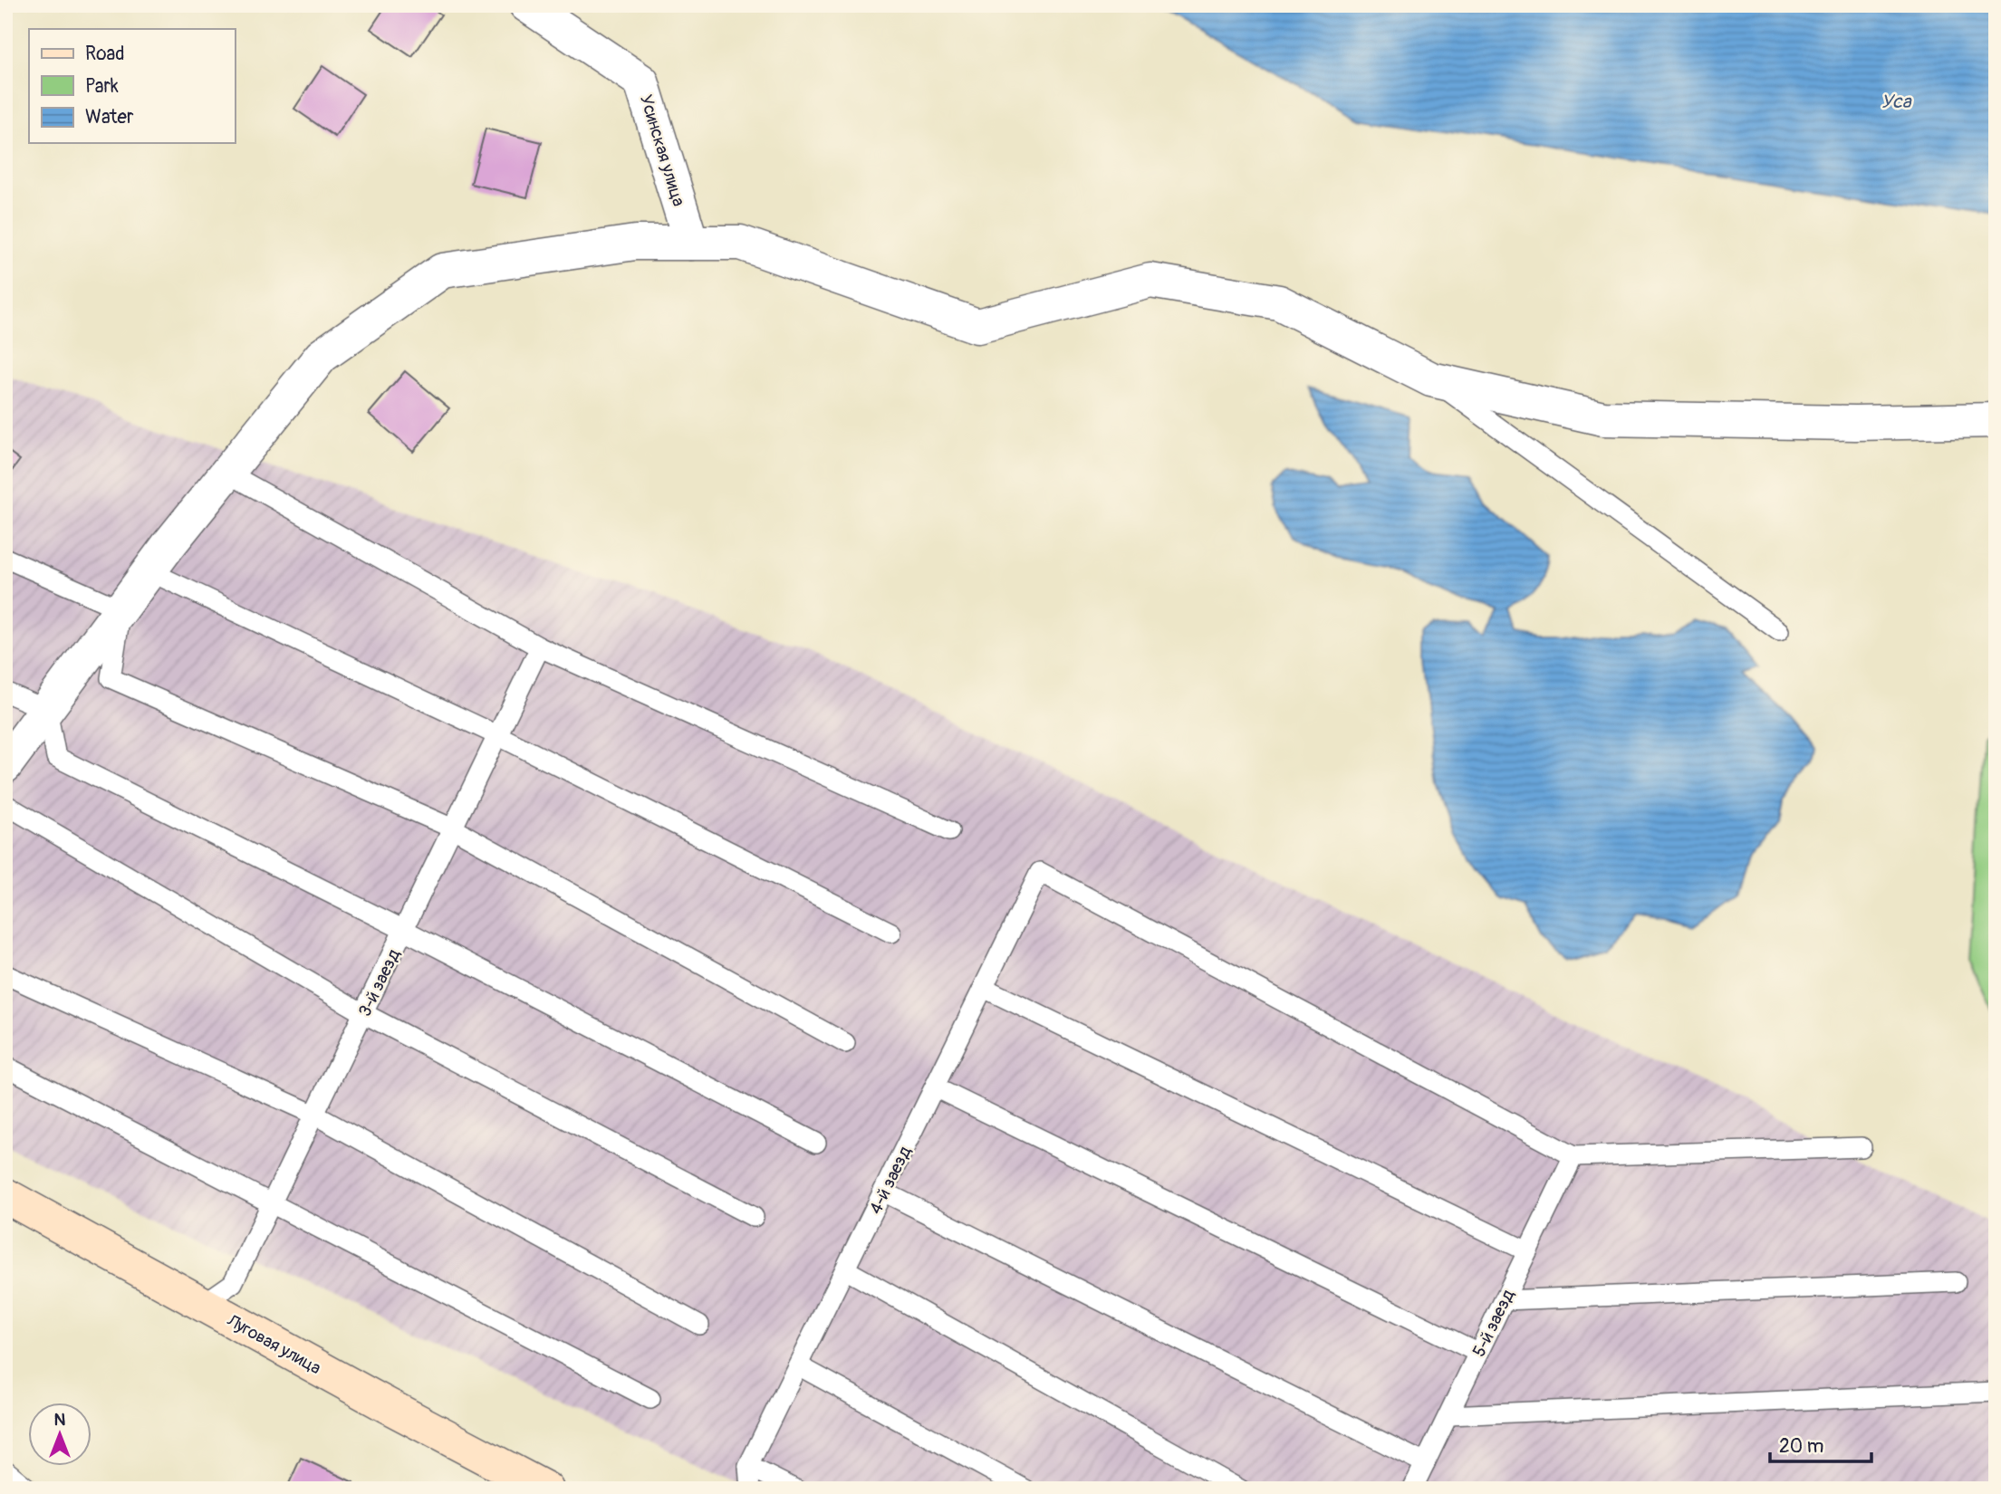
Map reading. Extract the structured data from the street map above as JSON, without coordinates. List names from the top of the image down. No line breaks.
{"streets":{"main road":["Луговая улица"],"street":["Усинская улица"],"lane":["3-й заезд","4-й заезд","5-й заезд"]},"crossings":[["3-й заезд","Луговая улица"],["4-й заезд","5-й заезд"]],"water":["Уса"],"legend":["Road","Park","Water"],"scale_bar":"20 m","north":"top"}
